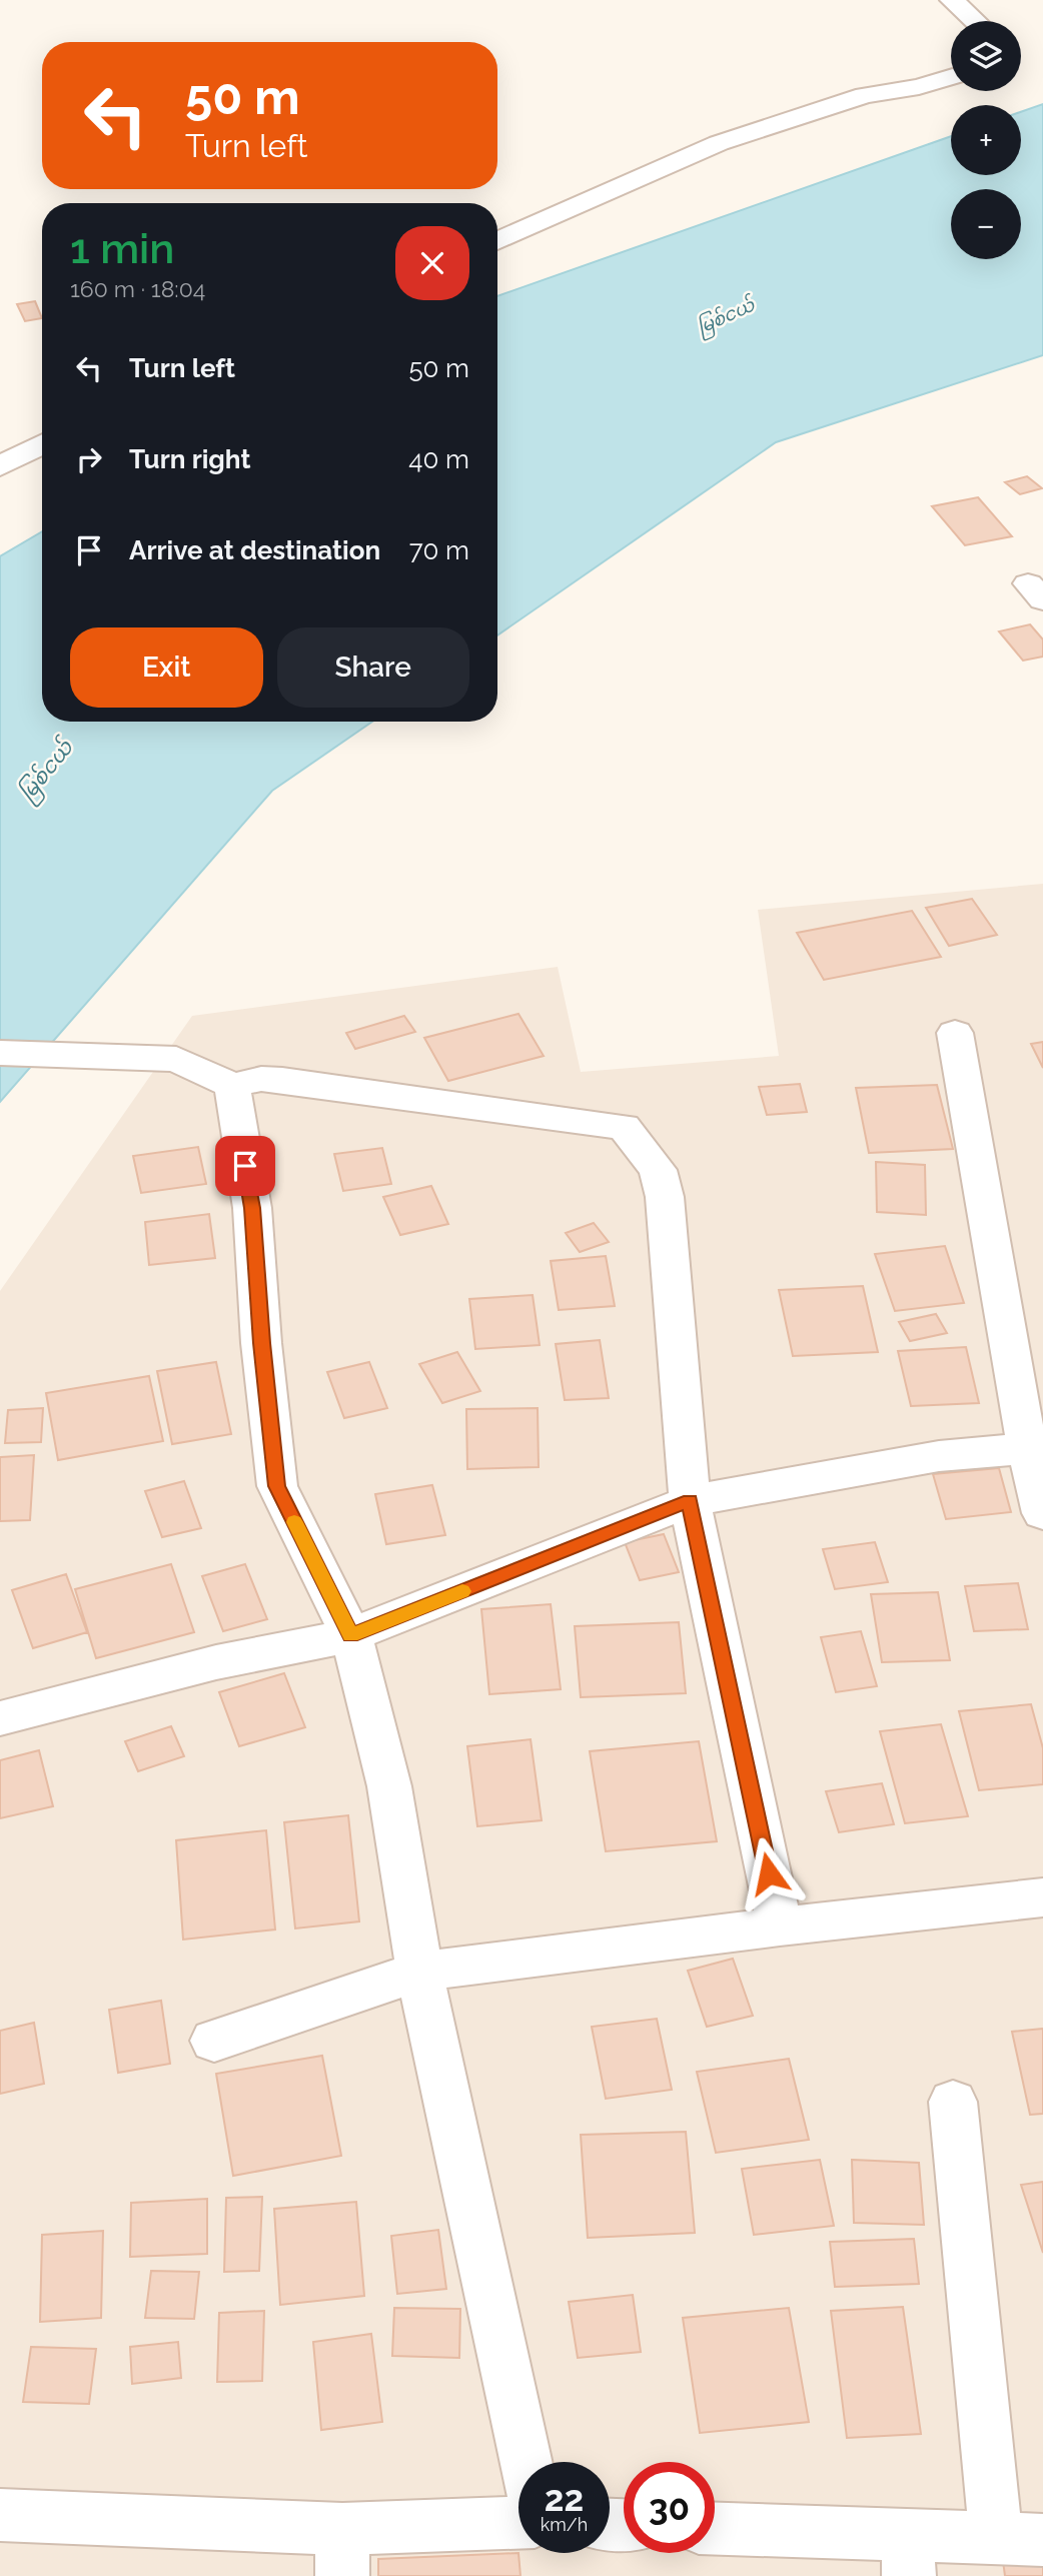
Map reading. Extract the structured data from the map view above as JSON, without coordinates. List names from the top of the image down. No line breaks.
{"water":["မြစ်ငယ်"],"page":{"map_buttons":["+","−"],"turn":["50 m","Turn left"],"heading":["1 min","160 m · 18:04"],"list":[{"name":"Turn left","value":"50 m"},{"name":"Turn right","value":"40 m"},{"name":"Arrive at destination","value":"70 m"}],"buttons":["Exit","Share"],"speed":"22 km/h","limit":"30"}}
